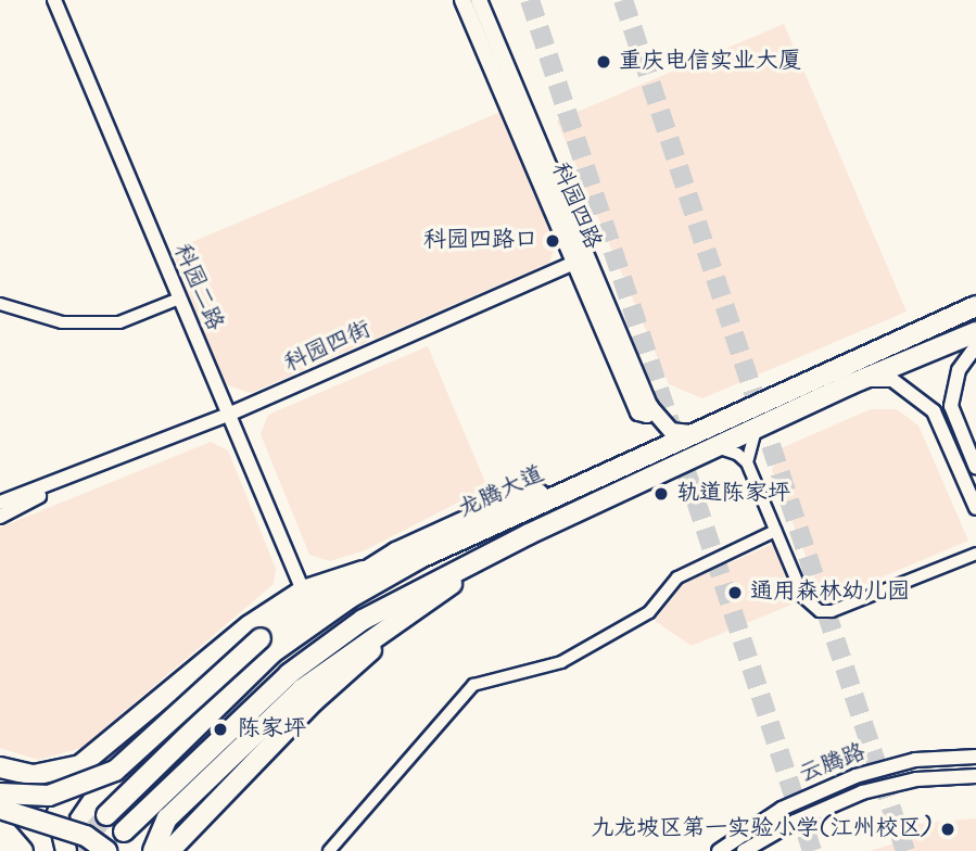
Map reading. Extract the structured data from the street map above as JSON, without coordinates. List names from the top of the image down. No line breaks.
{"streets":{"highway":["龙腾大道"],"main road":["科园四路"],"street":["科园二路","科园四街","云腾路"]},"crossings":[["科园四路","科园四街"],["科园四路","龙腾大道"],["科园二路","科园四街"]],"places":["重庆电信实业大厦","科园四路口","轨道陈家坪","通用森林幼儿园","陈家坪","九龙坡区第一实验小学(江州校区)"]}
